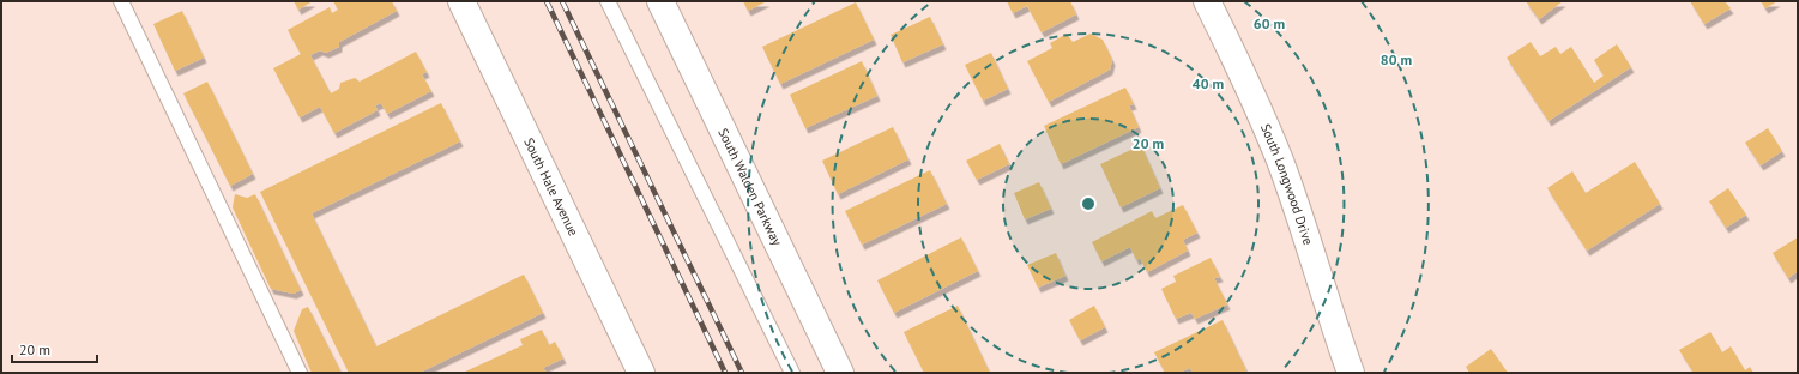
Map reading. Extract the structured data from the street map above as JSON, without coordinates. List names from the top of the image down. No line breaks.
{"streets":{"street":["South Longwood Drive","South Hale Avenue","South Walden Parkway"]},"scale_bar":"20 m","rings":["60 m","80 m","40 m","20 m"]}
